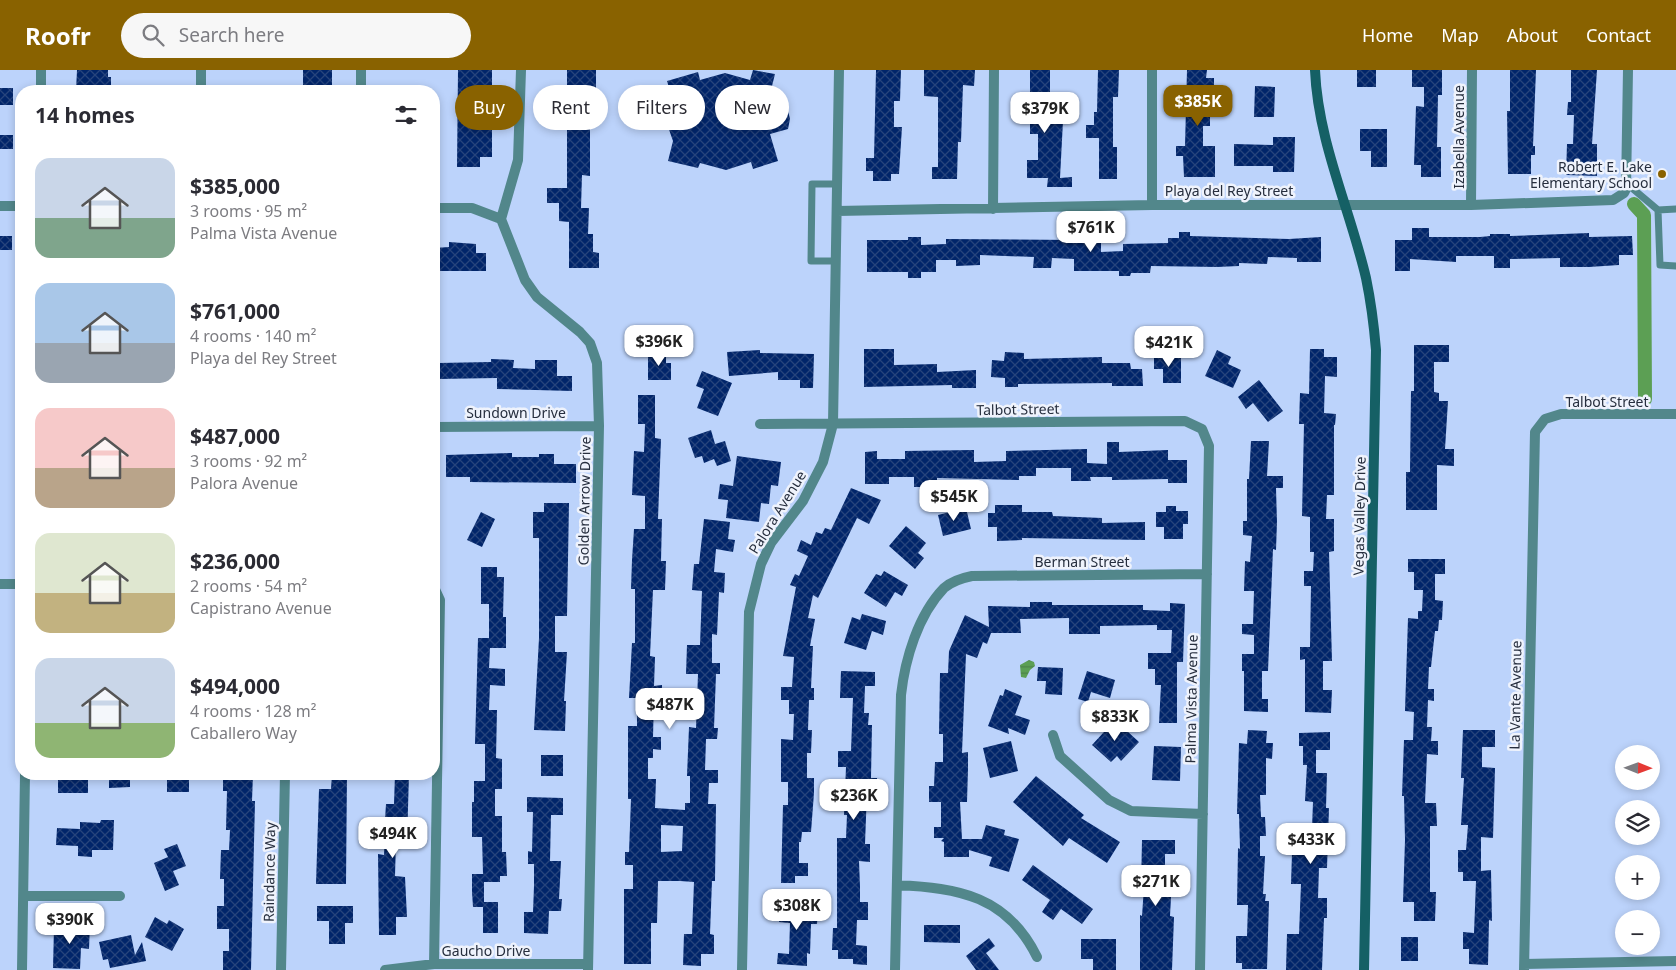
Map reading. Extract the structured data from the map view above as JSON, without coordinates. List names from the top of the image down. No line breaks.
{"streets":{"street":["Izabella Avenue","Playa del Rey Street","Talbot Street","Sundown Drive","Golden Arrow Drive","Palora Avenue","Vegas Valley Drive","Berman Street","La Vante Avenue","Palma Vista Avenue","Raindance Way","Gaucho Drive"]},"crossings":[["Izabella Avenue","Playa del Rey Street"],["Playa del Rey Street","Palora Avenue"],["Playa del Rey Street","Vegas Valley Drive"],["Talbot Street","Palora Avenue"],["Talbot Street","La Vante Avenue"],["Talbot Street","Palma Vista Avenue"],["Sundown Drive","Golden Arrow Drive"],["Golden Arrow Drive","Gaucho Drive"],["Berman Street","Palma Vista Avenue"]],"places":["Robert E. Lake Elementary School"],"north":"right","page":{"header":"Roofr","search":"Search here","nav":["Home","Map","About","Contact"],"price":["$385K","$379K","$761K","$396K","$421K","$545K","$487K","$833K","$236K","$494K","$433K","$271K","$308K","$390K"],"chip":["Buy","Rent","Filters","New"],"heading":"14 homes","list":[{"name":"$385,000","note":"3 rooms · 95 m² · Palma Vista Avenue"},{"name":"$761,000","note":"4 rooms · 140 m² · Playa del Rey Street"},{"name":"$487,000","note":"3 rooms · 92 m² · Palora Avenue"},{"name":"$236,000","note":"2 rooms · 54 m² · Capistrano Avenue"},{"name":"$494,000","note":"4 rooms · 128 m² · Caballero Way"}],"map_buttons":["+","−"]}}
